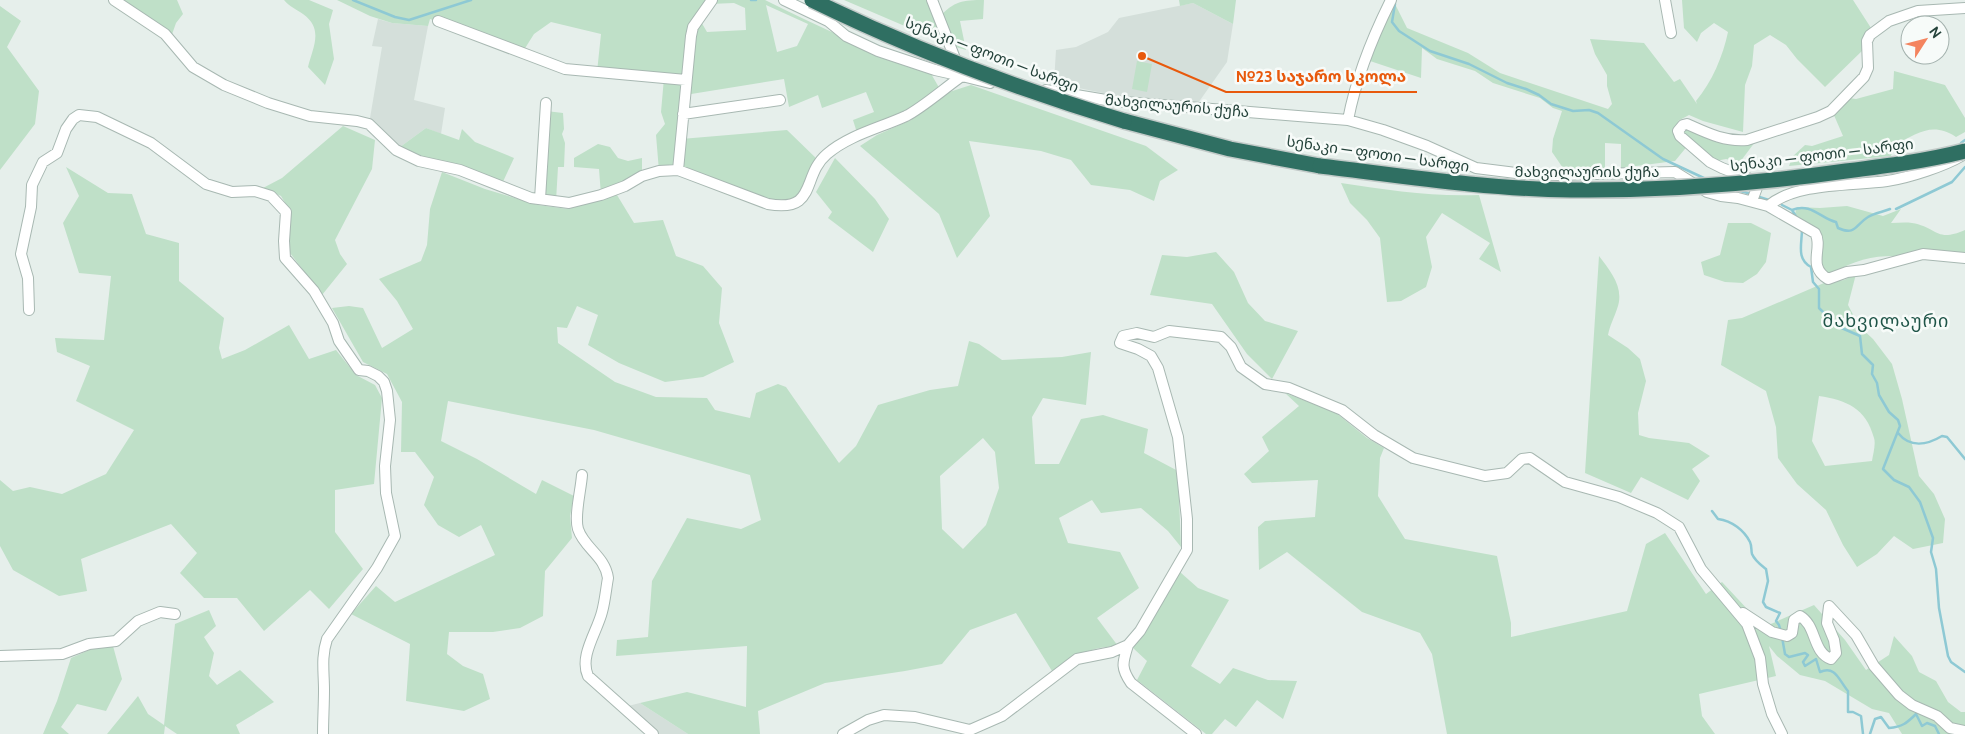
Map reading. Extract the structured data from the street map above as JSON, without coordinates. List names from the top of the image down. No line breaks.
{"streets":{"highway":["სენაკი — ფოთი — სარფი"],"street":["მახვილაურის ქუჩა"]},"districts":["მახვილაური"],"places":["№23 საჯარო სკოლა"],"north":"top right"}
